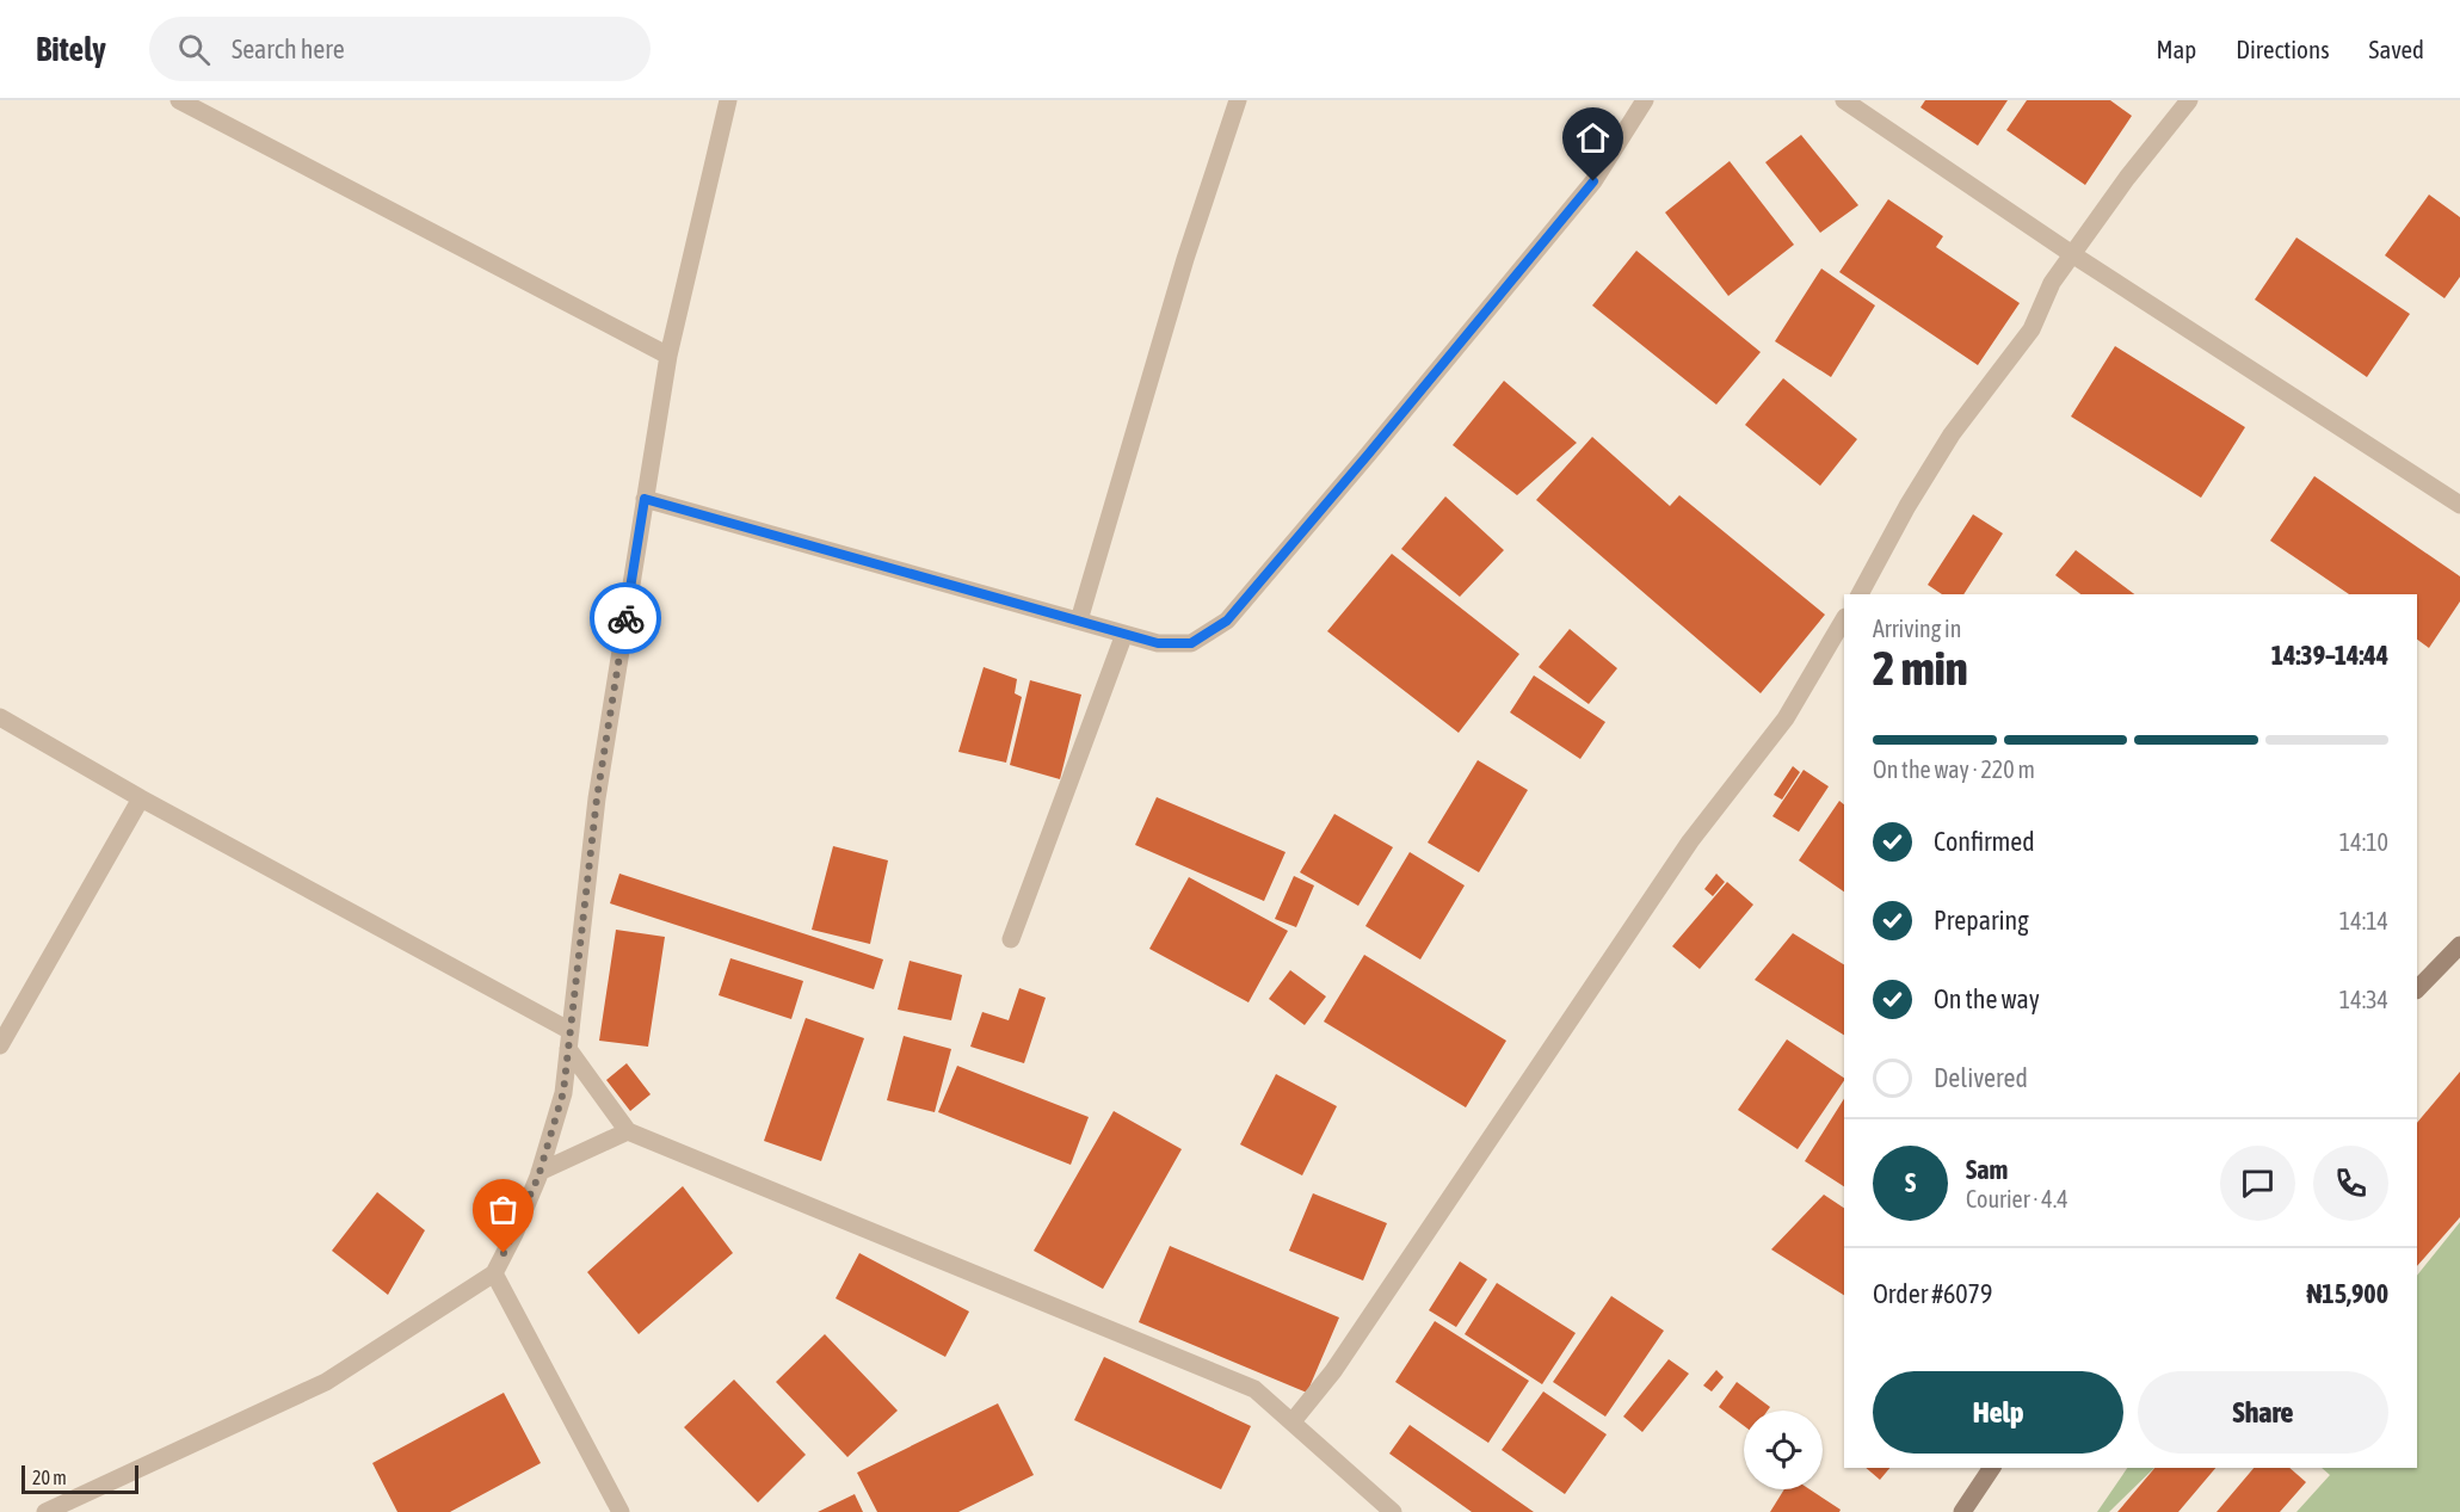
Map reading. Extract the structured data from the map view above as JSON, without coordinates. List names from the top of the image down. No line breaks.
{"scale_bar":"20 m","page":{"header":"Bitely","search":"Search here","nav":["Map","Directions","Saved"],"heading":["2 min","Arriving in","14:39–14:44"],"panel":["Sam","Courier · 4.4","Order #6079","₦15,900"],"bar":"On the way · 220 m","list":[["Confirmed","14:10"],["Preparing","14:14"],["On the way","14:34"],"Delivered"],"round":"S","buttons":["Help","Share"],"scale":"20 m"}}
